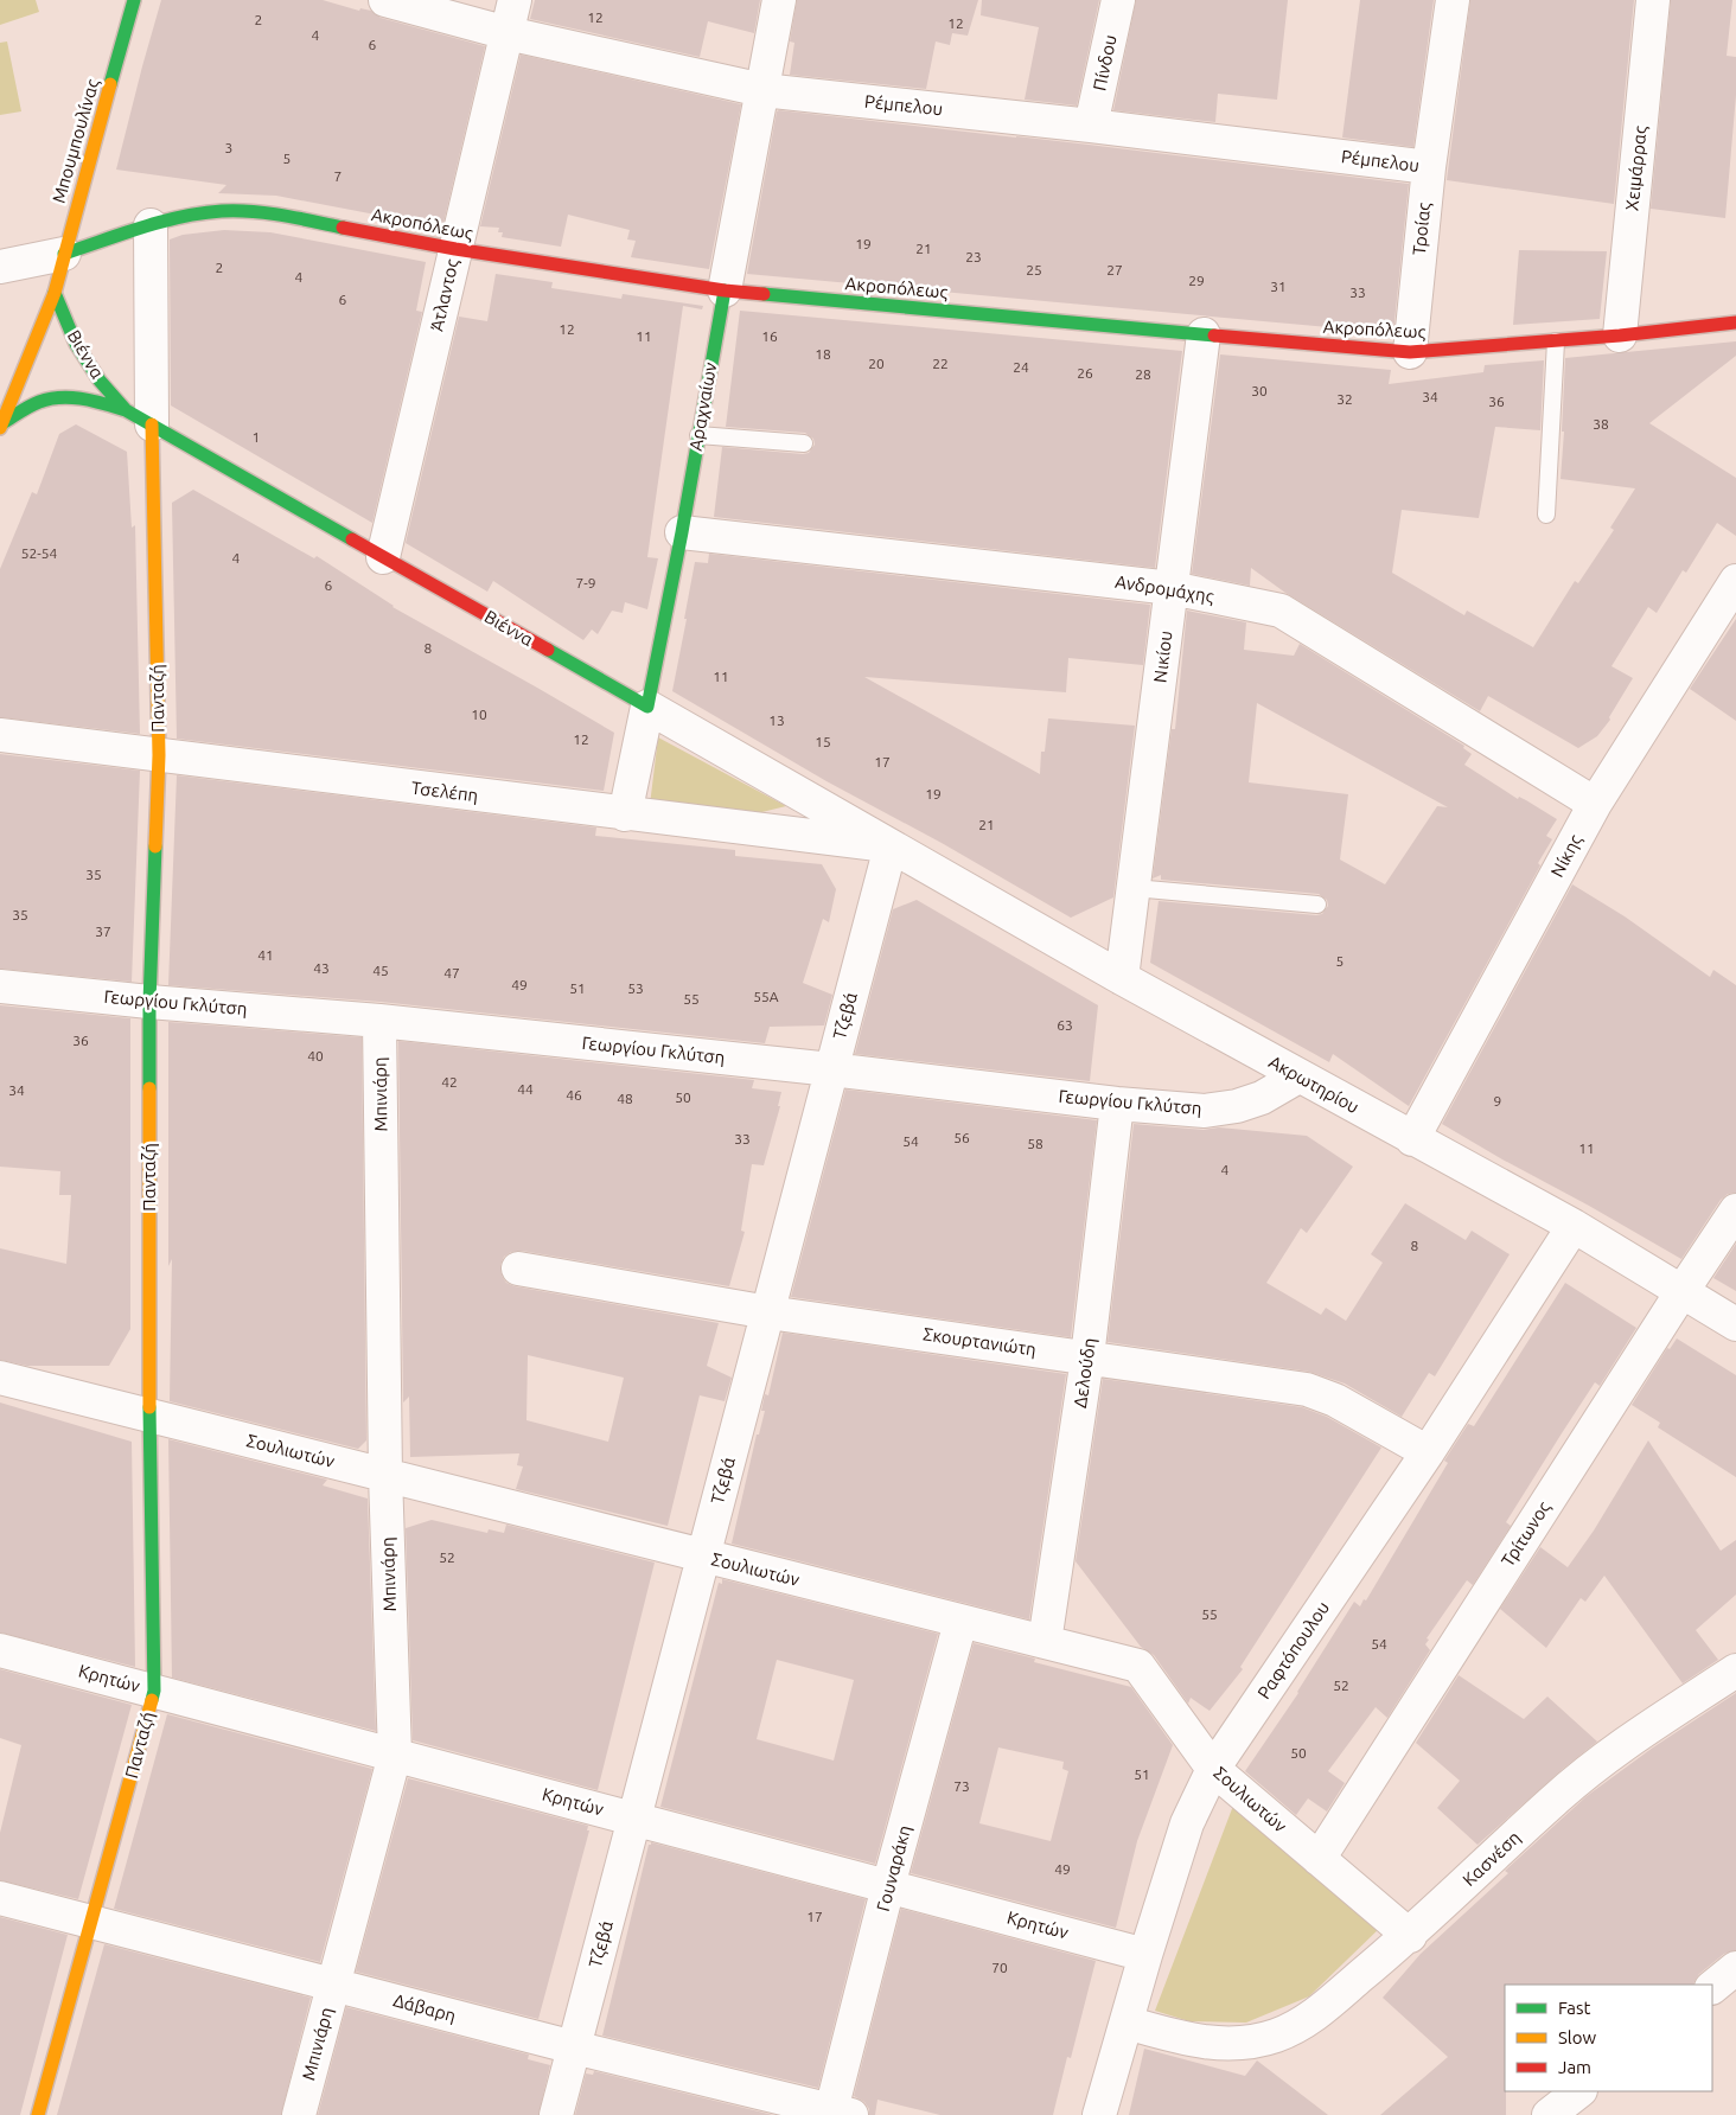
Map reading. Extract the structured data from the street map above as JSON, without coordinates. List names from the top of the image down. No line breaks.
{"streets":{"street":["Πίνδου","Ρέμπελου","Μπουμπουλίνας","Χειμάρρας","Ακροπόλεως","Τροίας","Άτλαντος","Βιέννα","Αραχναίων","Ανδρομάχης","Νικίου","Πανταζή","Τσελέπη","Νίκης","Γεωργίου Γκλύτση","Τζεβά","Ακρωτηρίου","Μπινιάρη","Σκουρτανιώτη","Δελούδη","Σουλιωτών","Τρίτωνος","Ραφτόπουλου","Κρητών","Κασνέση","Γουναράκη","Δάβαρη"]},"crossings":[["Πίνδου","Ρέμπελου"],["Ρέμπελου","Τροίας"],["Ρέμπελου","Άτλαντος"],["Ρέμπελου","Αραχναίων"],["Μπουμπουλίνας","Ακροπόλεως"],["Μπουμπουλίνας","Βιέννα"],["Χειμάρρας","Ακροπόλεως"],["Ακροπόλεως","Τροίας"],["Ακροπόλεως","Άτλαντος"],["Ακροπόλεως","Αραχναίων"],["Ακροπόλεως","Νικίου"],["Ακροπόλεως","Πανταζή"],["Άτλαντος","Βιέννα"],["Βιέννα","Αραχναίων"],["Βιέννα","Πανταζή"],["Βιέννα","Τσελέπη"],["Βιέννα","Τζεβά"],["Βιέννα","Ακρωτηρίου"],["Αραχναίων","Ανδρομάχης"],["Αραχναίων","Τσελέπη"],["Ανδρομάχης","Νικίου"],["Ανδρομάχης","Νίκης"],["Νικίου","Ακρωτηρίου"],["Πανταζή","Τσελέπη"],["Πανταζή","Γεωργίου Γκλύτση"],["Πανταζή","Σουλιωτών"],["Πανταζή","Κρητών"],["Πανταζή","Δάβαρη"],["Τσελέπη","Τζεβά"],["Τσελέπη","Ακρωτηρίου"],["Νίκης","Ακρωτηρίου"],["Γεωργίου Γκλύτση","Τζεβά"],["Γεωργίου Γκλύτση","Ακρωτηρίου"],["Γεωργίου Γκλύτση","Μπινιάρη"],["Γεωργίου Γκλύτση","Δελούδη"],["Τζεβά","Ακρωτηρίου"],["Τζεβά","Σκουρτανιώτη"],["Τζεβά","Σουλιωτών"],["Τζεβά","Κρητών"],["Τζεβά","Δάβαρη"],["Ακρωτηρίου","Τρίτωνος"],["Ακρωτηρίου","Ραφτόπουλου"],["Μπινιάρη","Σουλιωτών"],["Μπινιάρη","Κρητών"],["Μπινιάρη","Δάβαρη"],["Σκουρτανιώτη","Δελούδη"],["Σκουρτανιώτη","Ραφτόπουλου"],["Δελούδη","Σουλιωτών"],["Σουλιωτών","Τρίτωνος"],["Σουλιωτών","Ραφτόπουλου"],["Σουλιωτών","Κασνέση"],["Σουλιωτών","Γουναράκη"],["Ραφτόπουλου","Κρητών"],["Ραφτόπουλου","Κασνέση"],["Κρητών","Γουναράκη"],["Γουναράκη","Δάβαρη"]],"house_numbers":["12","2","12","4","6","3","5","7","19","21","23","2","25","27","4","29","31","33","6","12","11","16","18","20","22","24","26","28","30","34","32","36","38","1","52-54","4","7-9","6","8","11","10","13","12","15","17","19","21","35","35","37","41","5","43","45","47","49","51","53","55Α","55","63","36","40","42","44","34","46","50","48","9","56","33","54","58","11","4","8","52","55","54","52","50","51","73","49","17","70"],"legend":["Fast","Slow","Jam"]}
